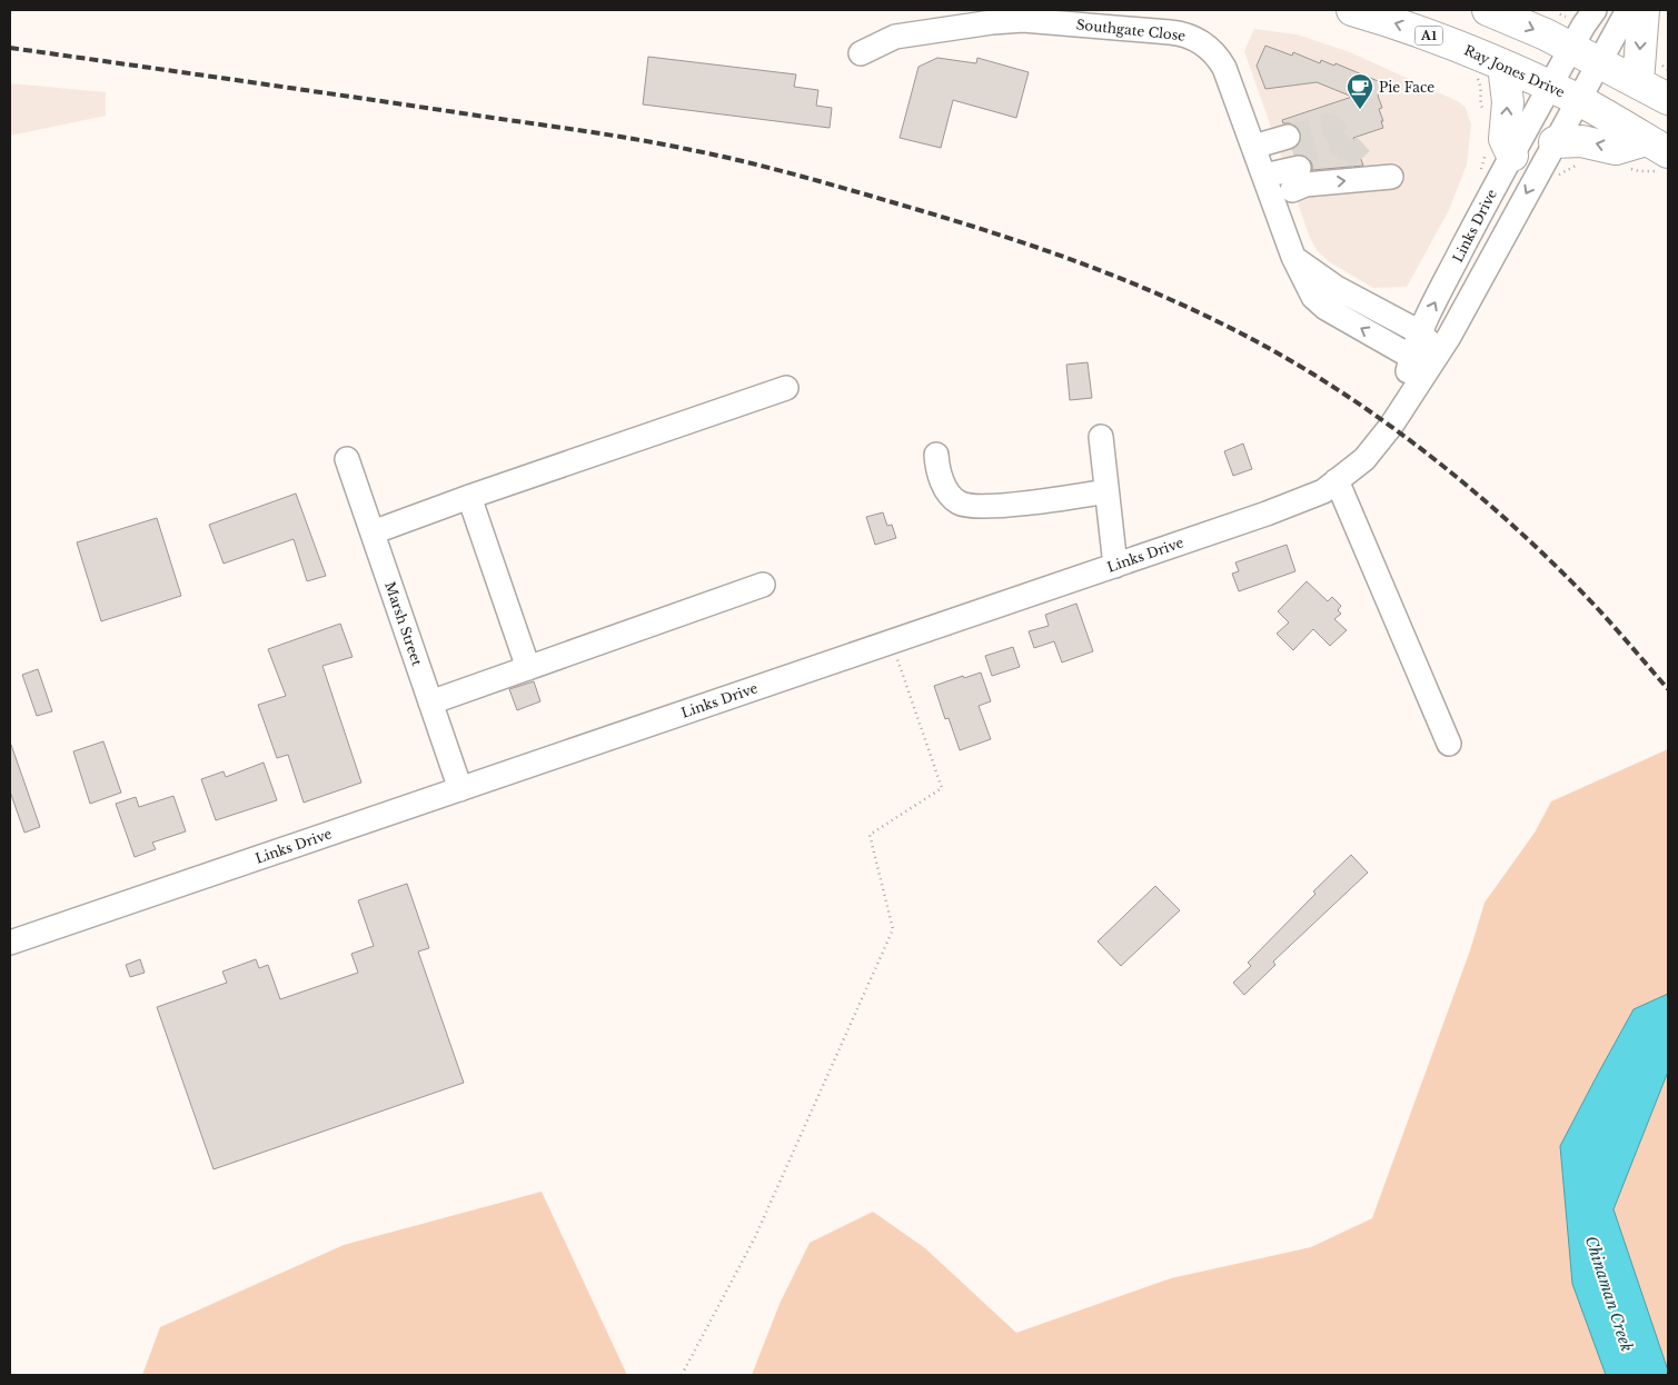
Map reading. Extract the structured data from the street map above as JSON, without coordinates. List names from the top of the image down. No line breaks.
{"streets":{"highway":["A1","Ray Jones Drive"],"street":["Southgate Close","Links Drive","Marsh Street"]},"crossings":[["Southgate Close","Links Drive"],["Ray Jones Drive","Links Drive"],["Links Drive","Marsh Street"]],"one_way":["Ray Jones Drive"],"water":["Chinaman Creek"],"places":{"cafe":["Pie Face"]}}
